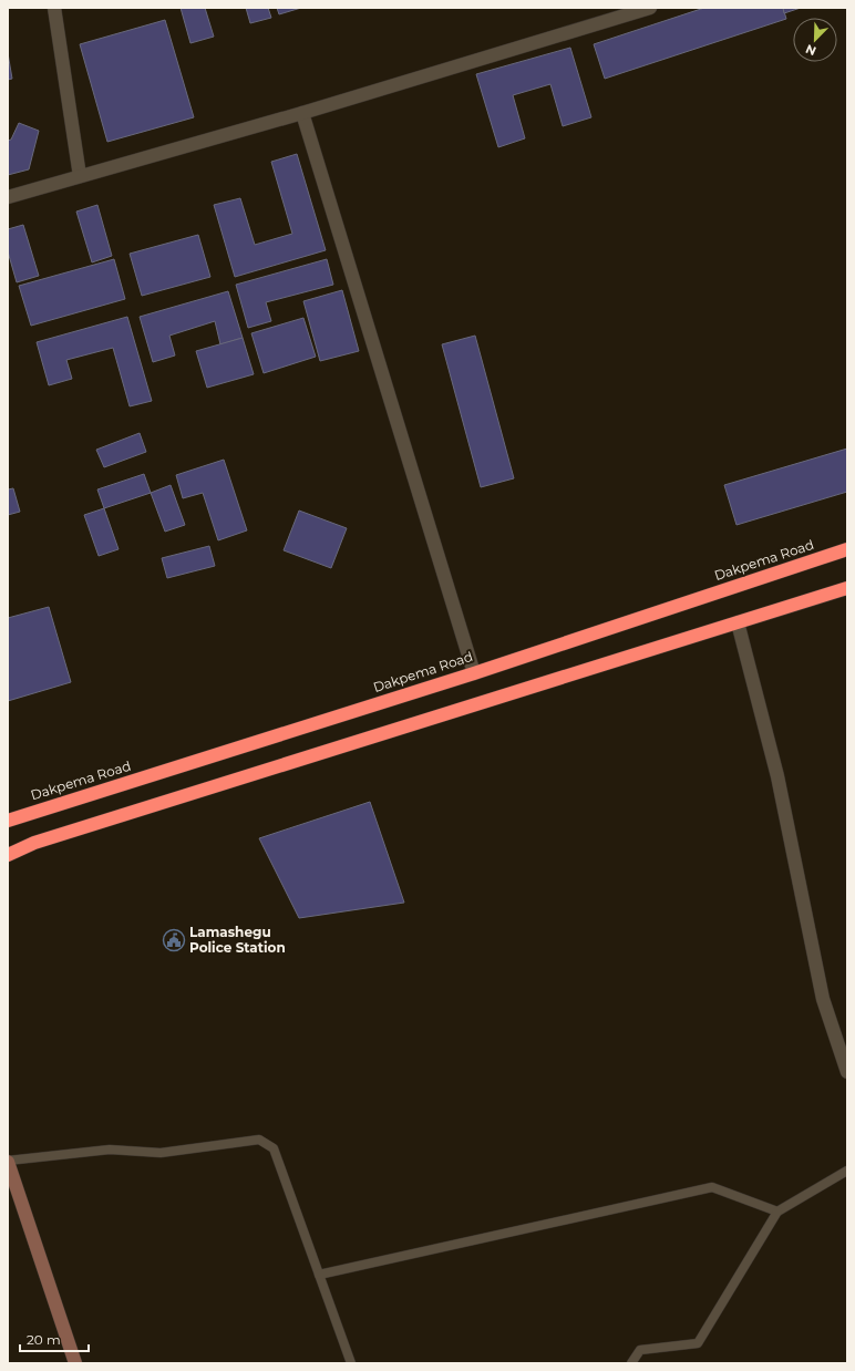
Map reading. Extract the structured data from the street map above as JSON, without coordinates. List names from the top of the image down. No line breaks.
{"streets":{"highway":["Dakpema Road"]},"places":{"public building":["Lamashegu Police Station"]},"scale_bar":"20 m","north":"bottom left"}
